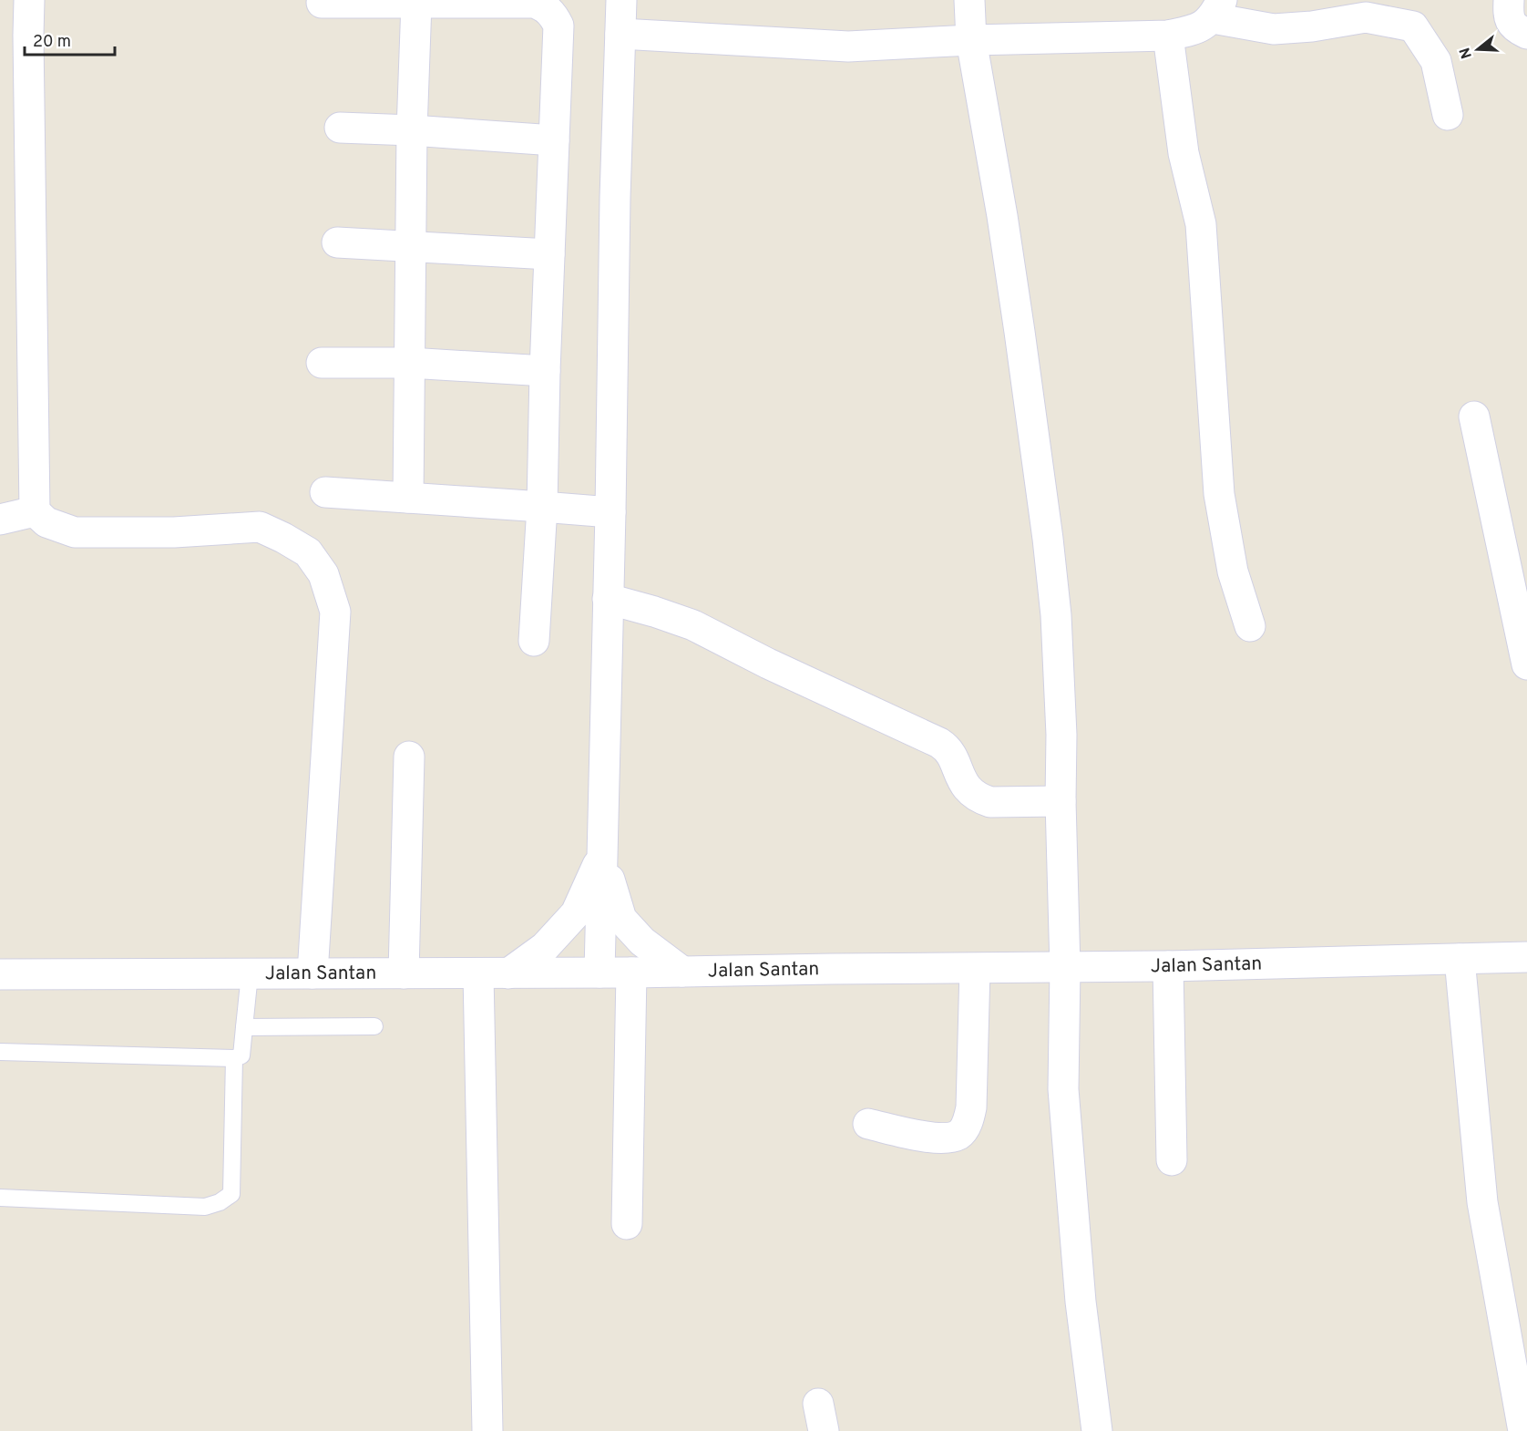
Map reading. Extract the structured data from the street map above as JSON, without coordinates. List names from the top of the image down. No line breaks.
{"streets":{"street":["Jalan Santan"]},"scale_bar":"20 m","north":"left"}
